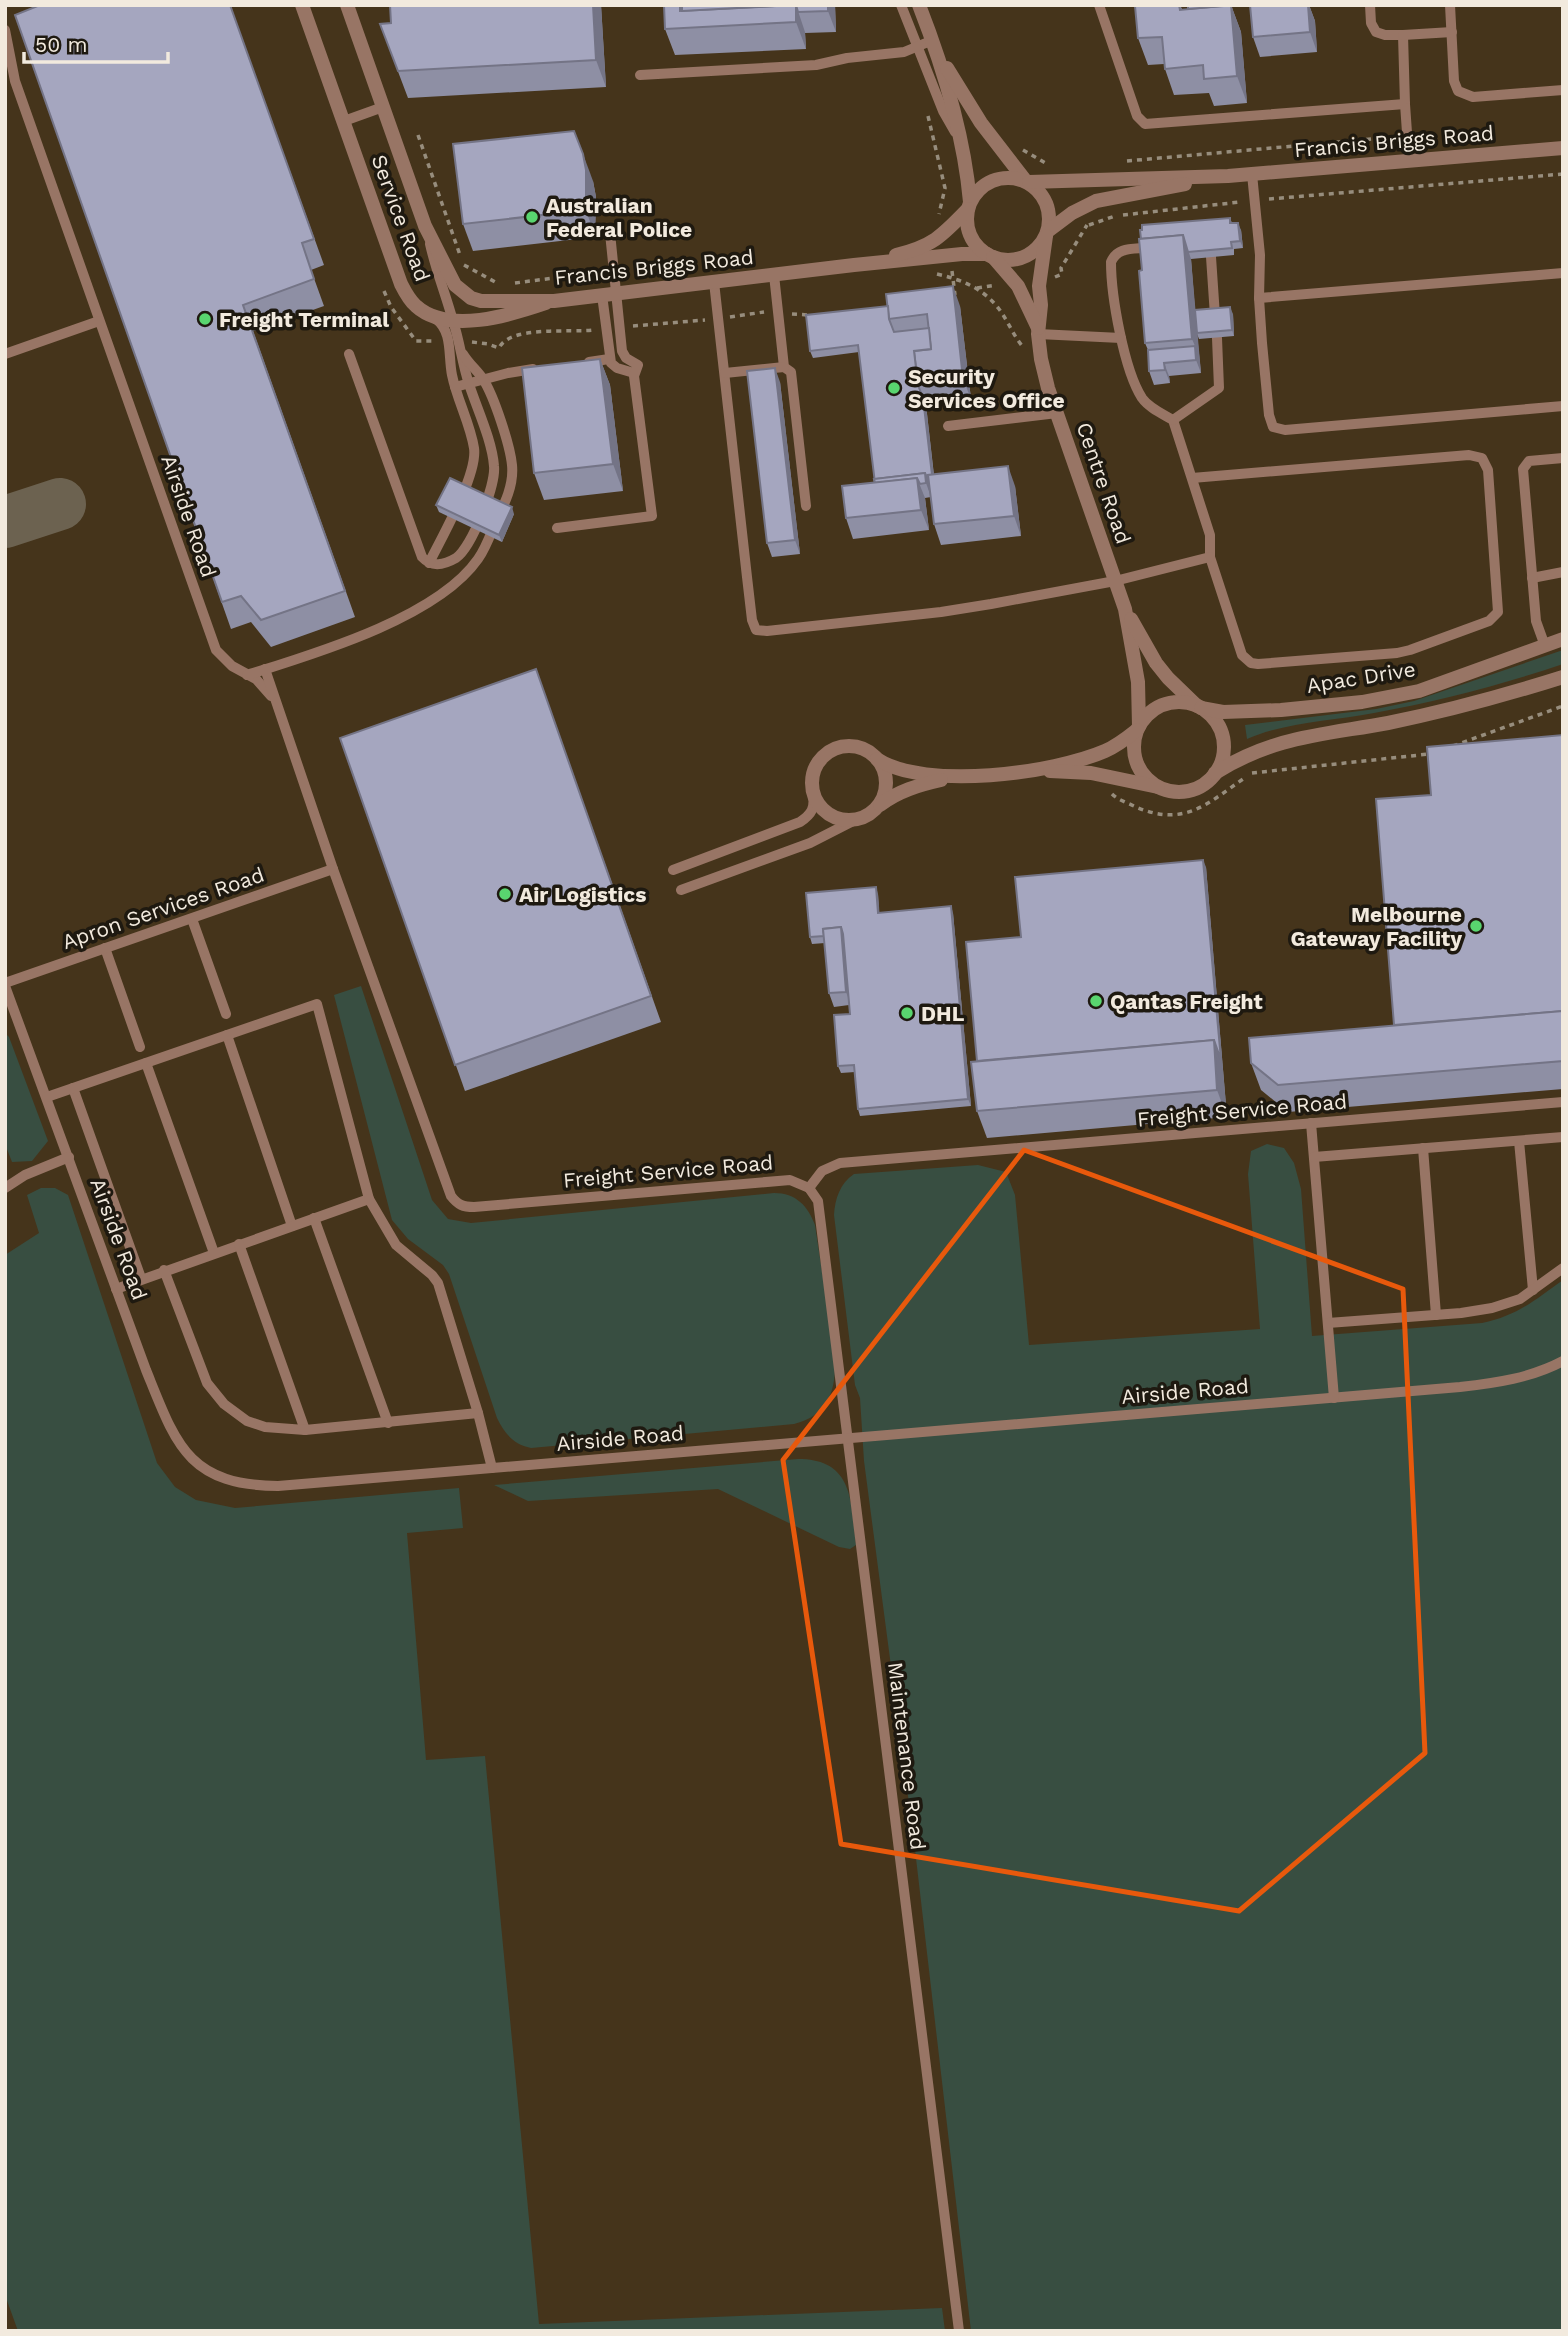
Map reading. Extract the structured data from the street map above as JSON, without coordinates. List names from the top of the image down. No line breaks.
{"streets":{"street":["Francis Briggs Road","Service Road","Centre Road","Apac Drive"],"lane":["Airside Road","Apron Services Road","Freight Service Road","Maintenance Road"]},"crossings":[["Francis Briggs Road","Service Road"],["Francis Briggs Road","Centre Road"],["Centre Road","Apac Drive"],["Airside Road","Apron Services Road"],["Airside Road","Freight Service Road"],["Airside Road","Maintenance Road"],["Apron Services Road","Freight Service Road"],["Freight Service Road","Maintenance Road"]],"places":["Australian Federal Police","Freight Terminal","Security Services Office","Air Logistics","Melbourne Gateway Facility","Qantas Freight","DHL"],"scale_bar":"50 m"}
